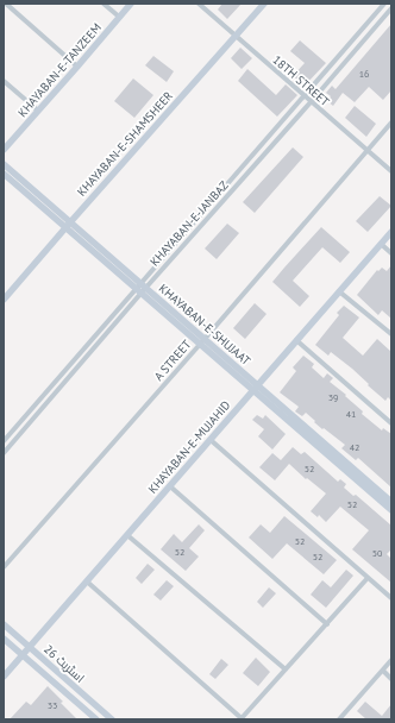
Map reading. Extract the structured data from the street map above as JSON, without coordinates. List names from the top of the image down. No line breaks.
{"streets":{"main road":["KHAYABAN-E-TANZEEM","KHAYABAN-E-SHAMSHEER","KHAYABAN-E-SHUJAAT","KHAYABAN-E-MUJAHID","اسٹریٹ 26"],"street":["18TH STREET","KHAYABAN-E-JANBAZ","A STREET"]},"crossings":[["18TH STREET","KHAYABAN-E-SHAMSHEER"],["18TH STREET","KHAYABAN-E-JANBAZ"],["18TH STREET","A STREET"],["KHAYABAN-E-SHAMSHEER","KHAYABAN-E-SHUJAAT"],["KHAYABAN-E-JANBAZ","KHAYABAN-E-SHUJAAT"],["KHAYABAN-E-SHUJAAT","A STREET"],["KHAYABAN-E-SHUJAAT","KHAYABAN-E-MUJAHID"],["KHAYABAN-E-MUJAHID","اسٹریٹ 26"]],"house_numbers":["16","39","41","42","52","52","52","52","50","52","33"]}
